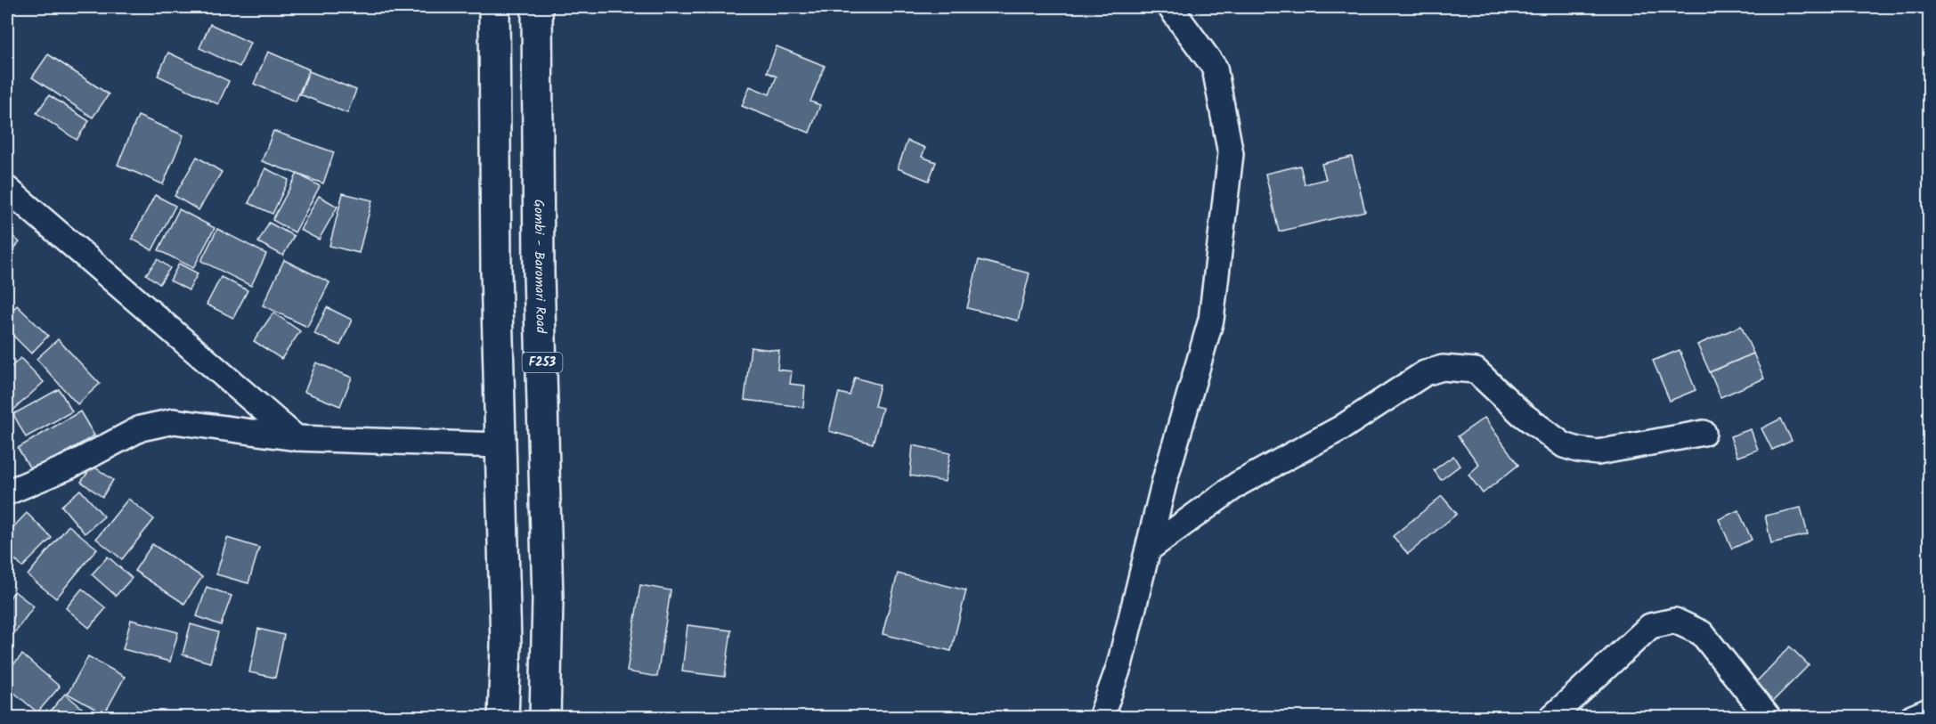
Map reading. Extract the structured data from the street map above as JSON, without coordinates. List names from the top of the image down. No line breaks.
{"streets":{"main road":["Gombi - Baromari Road","F253"]}}
